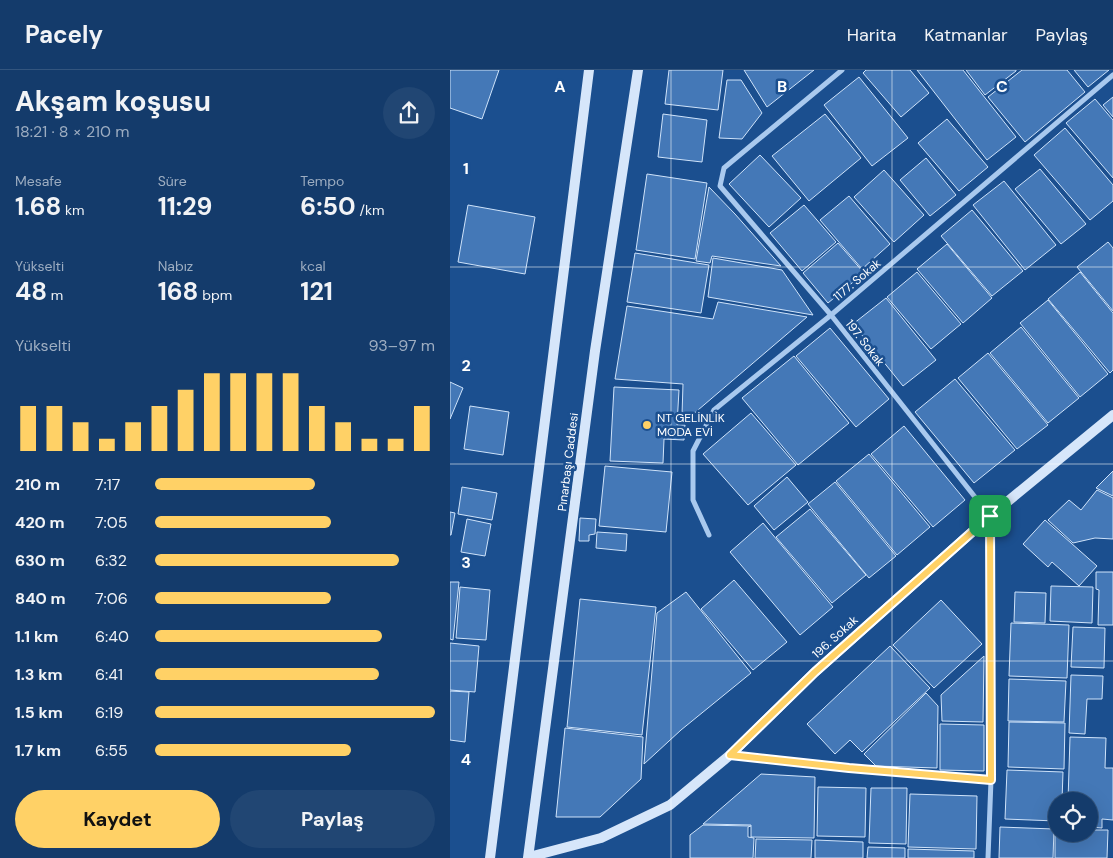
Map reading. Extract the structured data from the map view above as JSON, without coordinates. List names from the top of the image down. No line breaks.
{"streets":{"street":["1177. Sokak","197. Sokak","Pınarbaşı Caddesi","196. Sokak"]},"crossings":[["1177. Sokak","197. Sokak"],["197. Sokak","196. Sokak"],["Pınarbaşı Caddesi","196. Sokak"]],"places":["NT GELİNLİK MODA EVİ"],"page":{"header":"Pacely","nav":["Harita","Katmanlar","Paylaş"],"heading":["Akşam koşusu","18:21 · 8 × 210 m"],"stats":[["Mesafe","1.68 km"],["Süre","11:29"],["Tempo","6:50 /km"],["Yükselti","48 m"],["Nabız","168 bpm"],["kcal","121"]],"chart":["Yükselti","93–97 m"],"list":[{"name":"210 m","note":"7:17"},{"name":"420 m","note":"7:05"},{"name":"630 m","note":"6:32"},{"name":"840 m","note":"7:06"},{"name":"1.1 km","note":"6:40"},{"name":"1.3 km","note":"6:41"},{"name":"1.5 km","note":"6:19"},{"name":"1.7 km","note":"6:55"}],"buttons":["Kaydet","Paylaş"]},"grid":{"columns":["A","B","C"],"rows":["1","2","3","4"]}}
